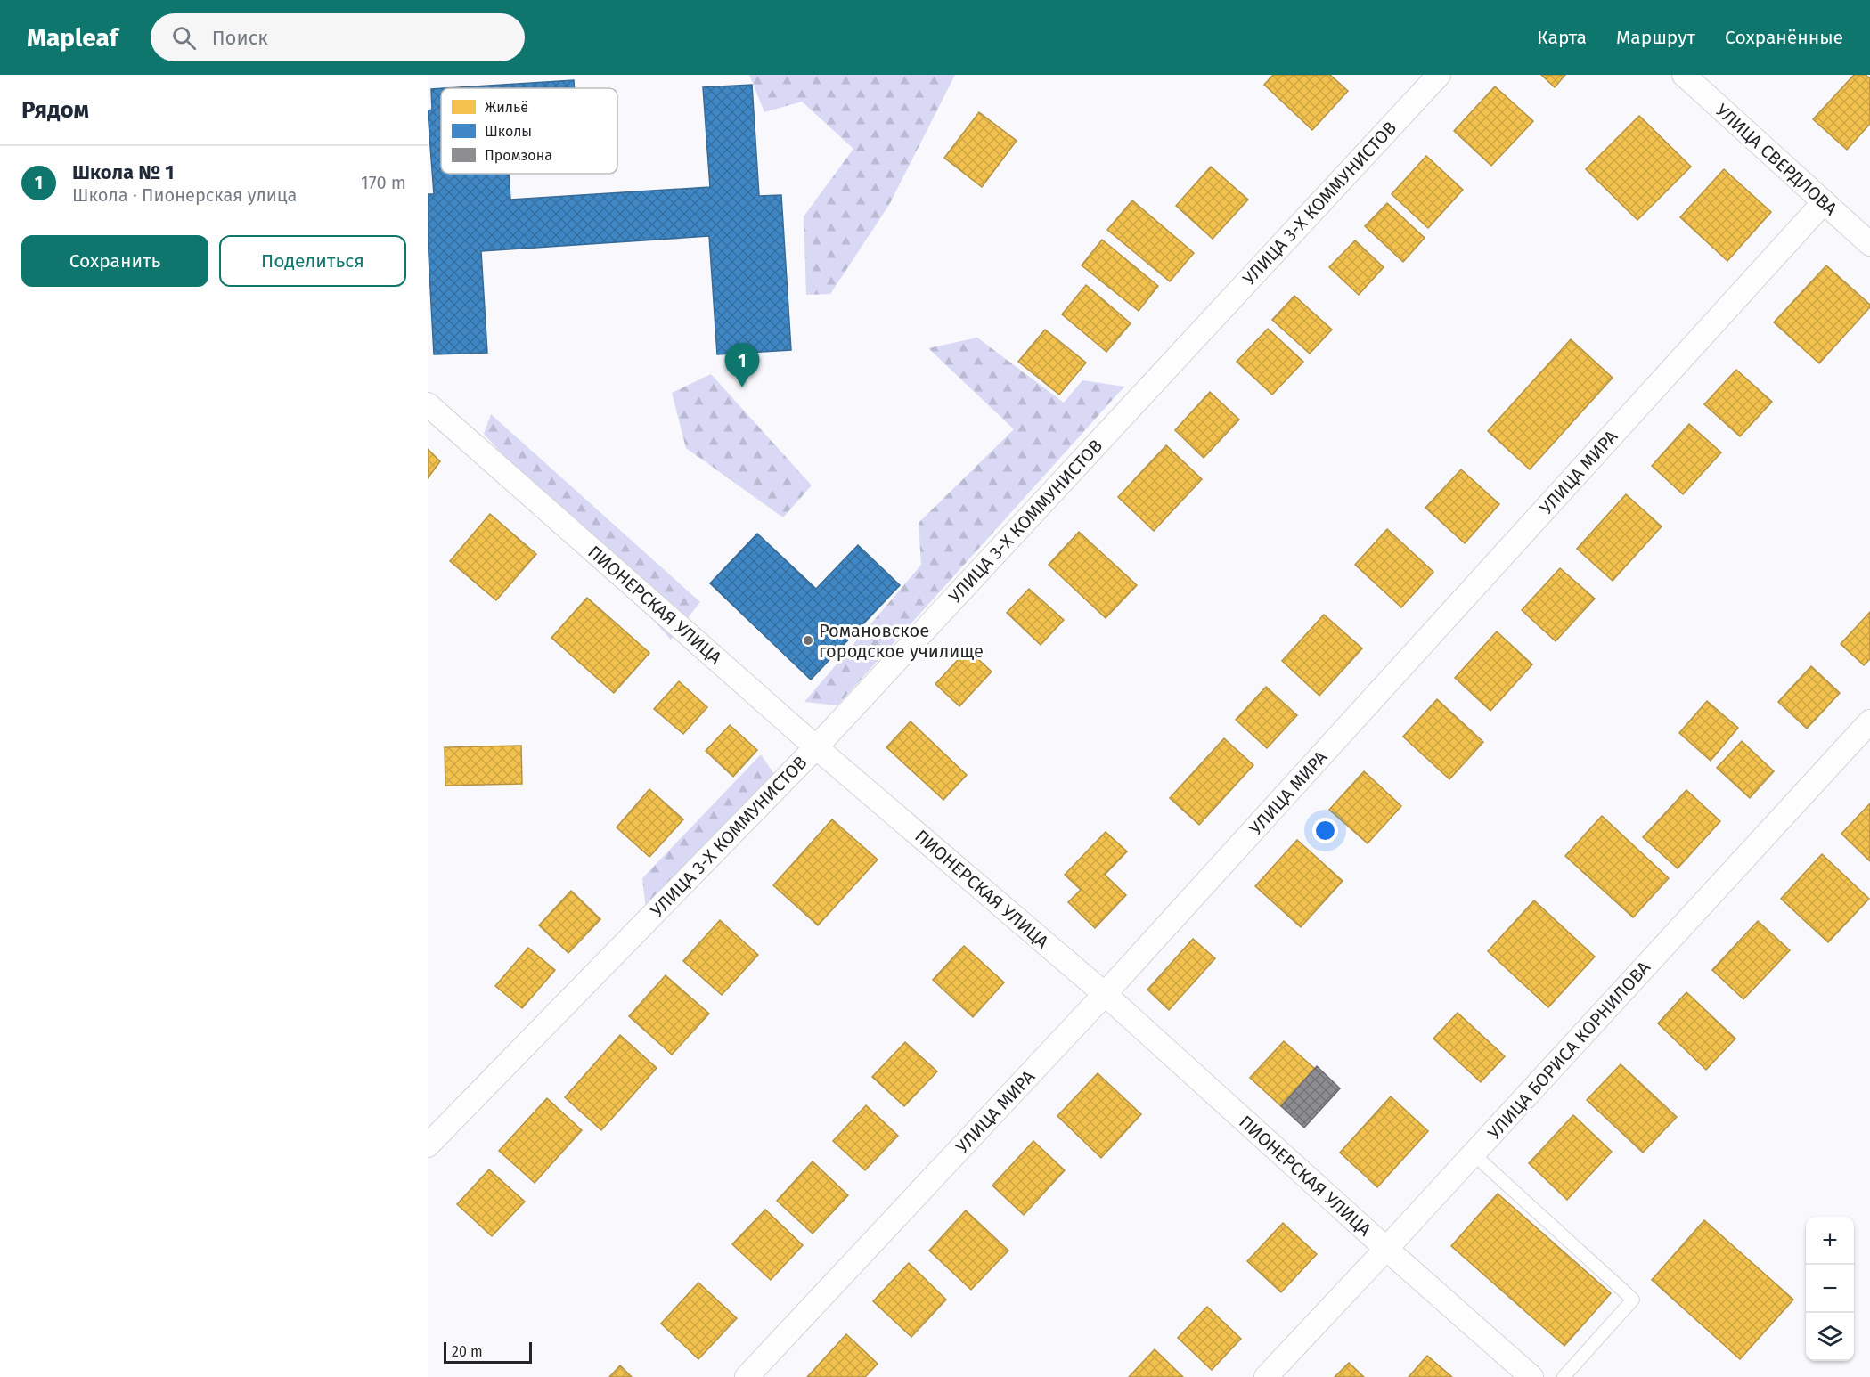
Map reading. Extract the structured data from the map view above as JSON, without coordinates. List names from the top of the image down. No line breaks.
{"streets":{"street":["УЛИЦА СВЕРДЛОВА","УЛИЦА 3-Х КОММУНИСТОВ","УЛИЦА МИРА","ПИОНЕРСКАЯ УЛИЦА","УЛИЦА БОРИСА КОРНИЛОВА"]},"crossings":[["УЛИЦА СВЕРДЛОВА","УЛИЦА МИРА"],["УЛИЦА 3-Х КОММУНИСТОВ","ПИОНЕРСКАЯ УЛИЦА"],["УЛИЦА МИРА","ПИОНЕРСКАЯ УЛИЦА"],["ПИОНЕРСКАЯ УЛИЦА","УЛИЦА БОРИСА КОРНИЛОВА"]],"places":["Романовское городское училище"],"legend":["Жильё","Школы","Промзона"],"scale_bar":"20 m","page":{"header":"Mapleaf","search":"Поиск","nav":["Карта","Маршрут","Сохранённые"],"heading":"Рядом","list":[{"mark":"1","name":"Школа № 1","note":"Школа · Пионерская улица","value":"170 m"}],"buttons":["Сохранить","Поделиться"],"pins":"1","map_buttons":["+","−"],"scale":"20 m"}}
